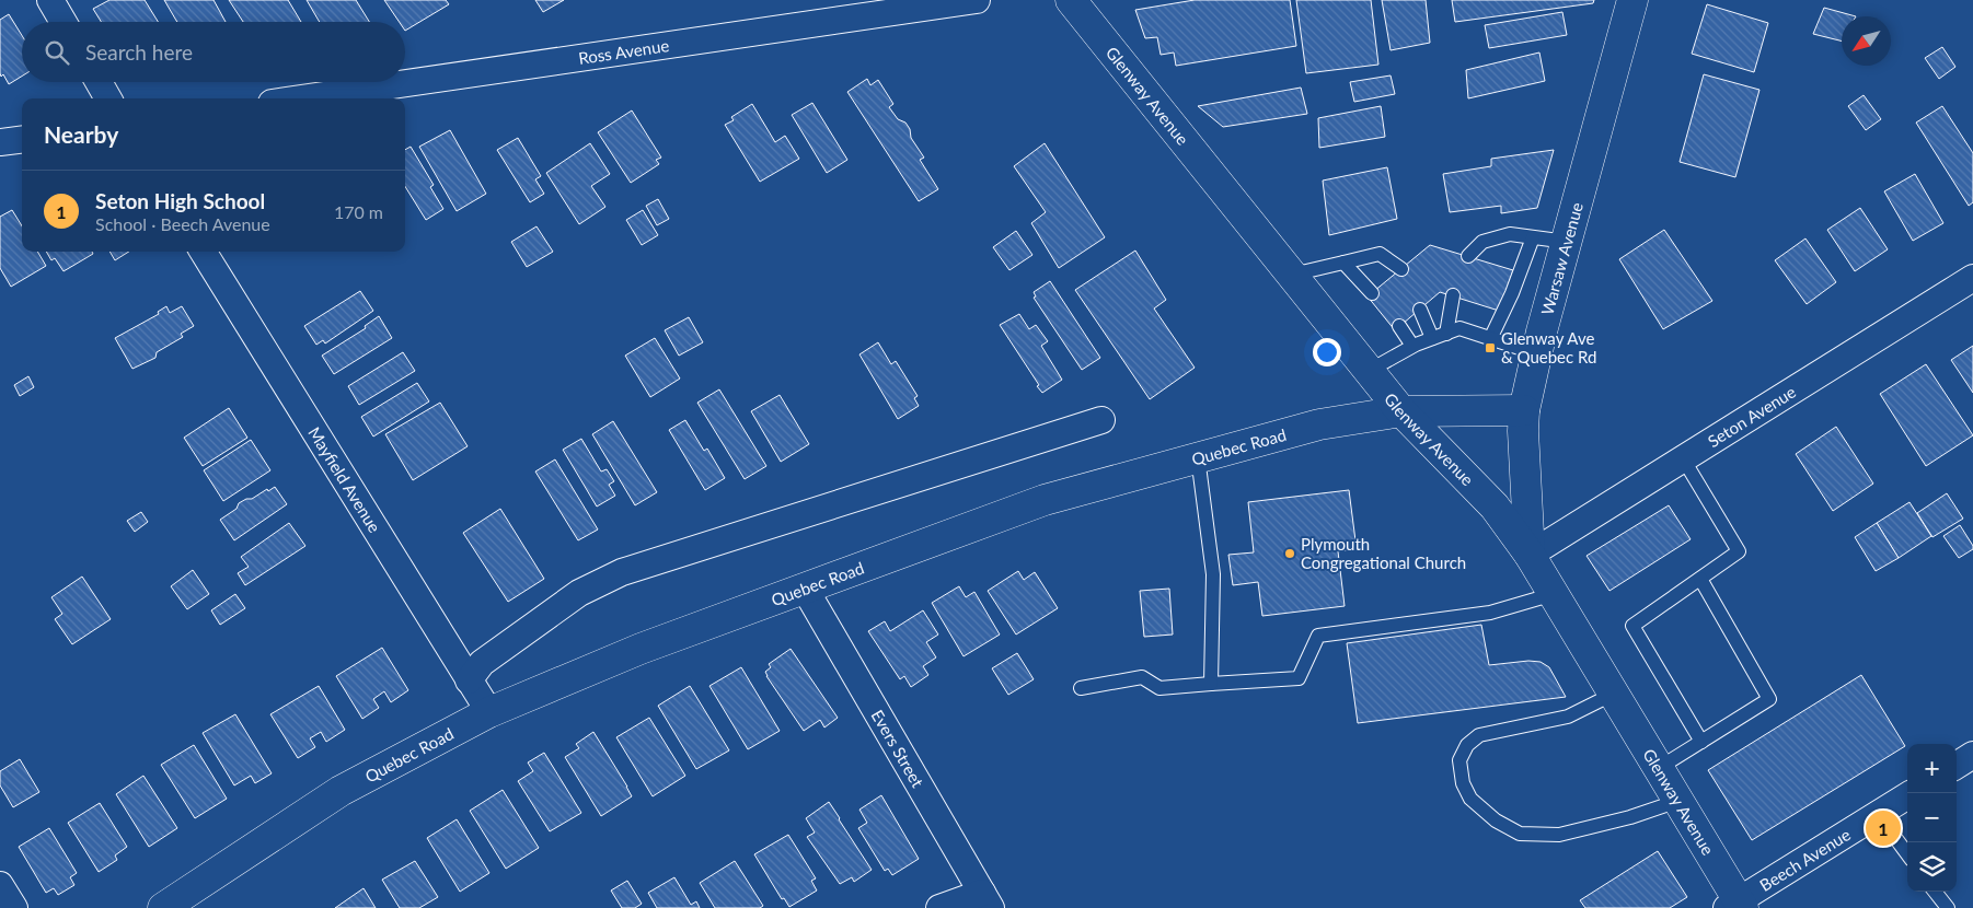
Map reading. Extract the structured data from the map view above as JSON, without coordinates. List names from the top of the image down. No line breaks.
{"streets":{"main road":["Glenway Avenue","Warsaw Avenue","Quebec Road"],"street":["Ross Avenue","Seton Avenue","Mayfield Avenue","Evers Street","Beech Avenue"]},"crossings":[["Glenway Avenue","Warsaw Avenue"],["Glenway Avenue","Seton Avenue"],["Glenway Avenue","Quebec Road"],["Glenway Avenue","Beech Avenue"],["Warsaw Avenue","Seton Avenue"],["Warsaw Avenue","Quebec Road"],["Quebec Road","Mayfield Avenue"],["Quebec Road","Evers Street"]],"places":{"transit":["Glenway Ave & Quebec Rd"],"other":["Plymouth Congregational Church"]},"north":"bottom left","page":{"search":"Search here","heading":"Nearby","list":[{"mark":"1","name":"Seton High School","note":"School · Beech Avenue","value":"170 m"}],"map_buttons":["+","−"],"pins":"1"}}
